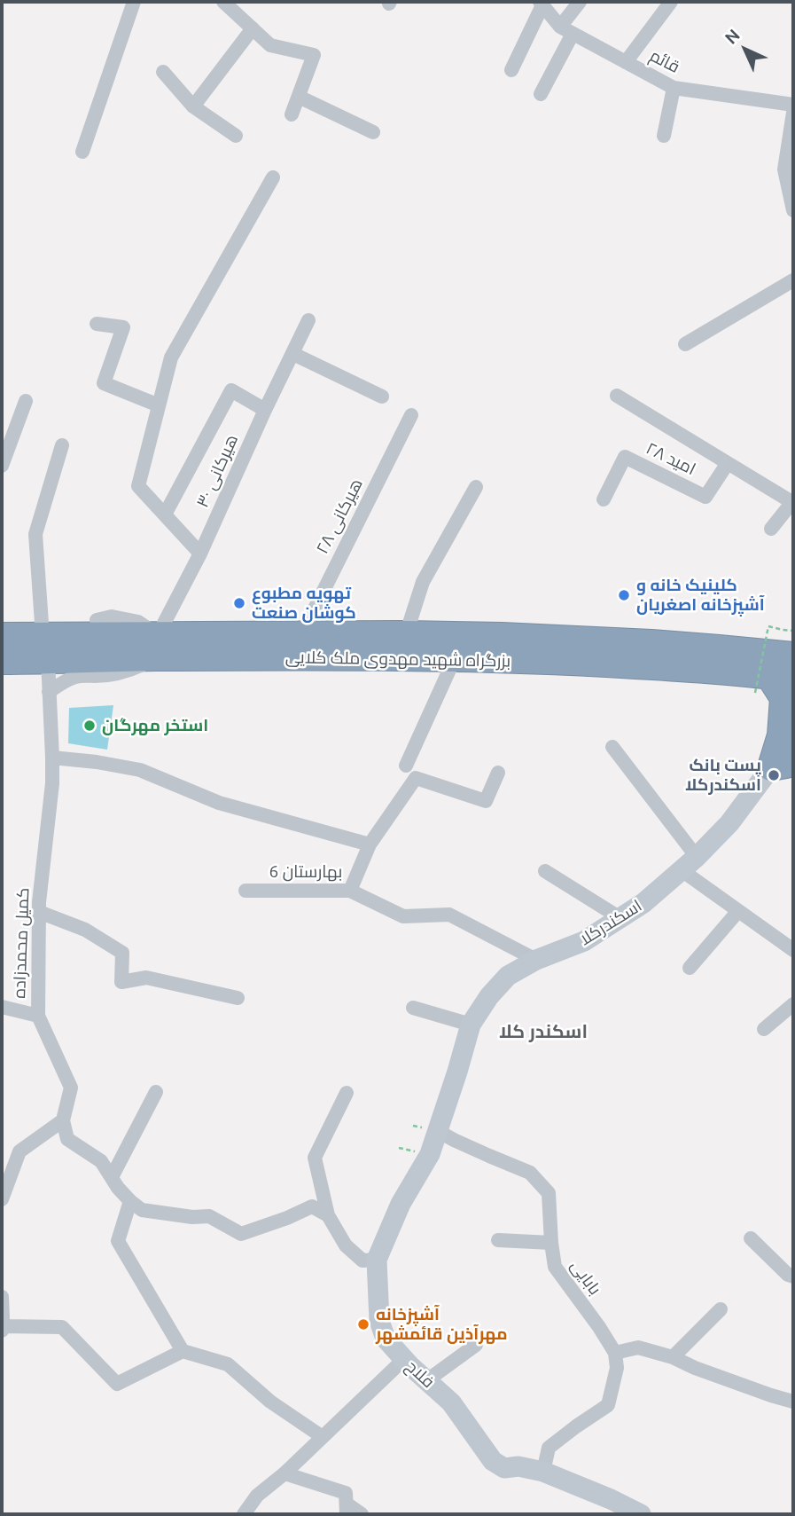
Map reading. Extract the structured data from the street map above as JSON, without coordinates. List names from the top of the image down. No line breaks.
{"streets":{"highway":["بزرگراه شهید مهدوی ملک کلایی"],"street":["قائم","امید ۲۸","هیرکانی ۳۰","هیرکانی ۲۸","بهارستان 6","اسکندرکلا","کمیل محمدزاده","بابایی","فلاح"]},"crossings":[["هیرکانی ۳۰","بزرگراه شهید مهدوی ملک کلایی"],["هیرکانی ۲۸","بزرگراه شهید مهدوی ملک کلایی"],["بزرگراه شهید مهدوی ملک کلایی","کمیل محمدزاده"],["بهارستان 6","اسکندرکلا"],["اسکندرکلا","بابایی"],["اسکندرکلا","فلاح"],["بابایی","فلاح"]],"districts":["اسکندر کلا"],"places":["کلینیک خانه و آشپزخانه اصغریان","تهویه مطبوع کوشان صنعت","استخر مهرگان","پست بانک اسکندرکلا","آشپزخانه مهرآذین قائمشهر"],"north":"top left"}
